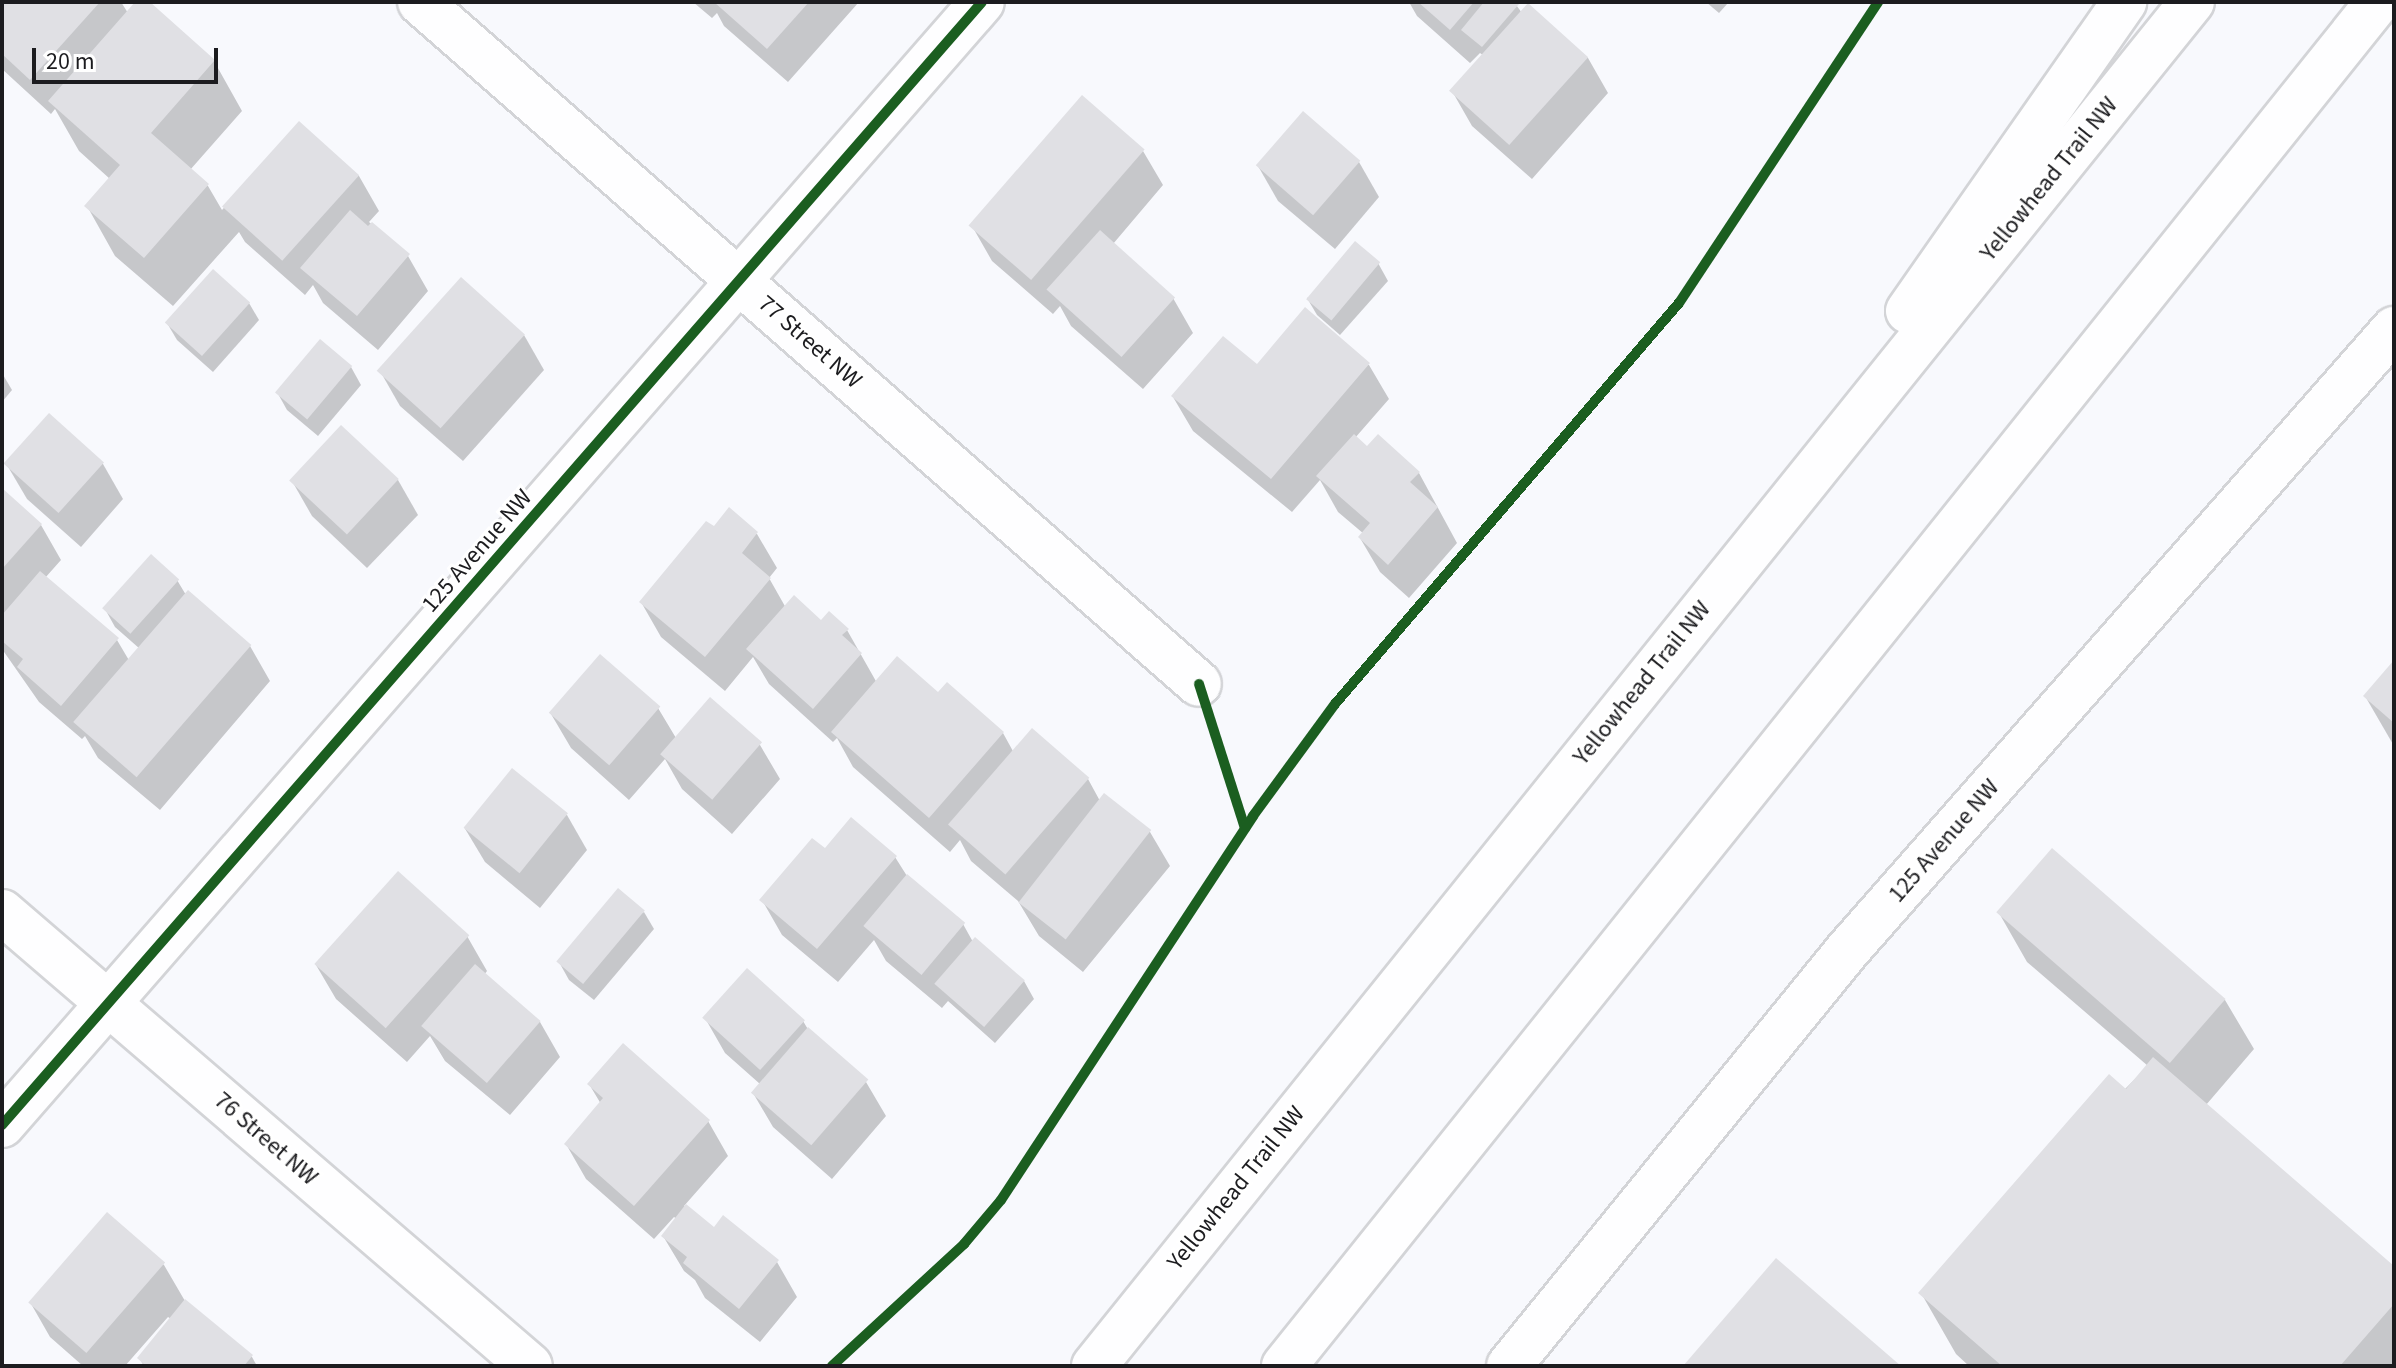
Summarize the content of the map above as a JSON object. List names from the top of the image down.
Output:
{
  "streets": {
    "main road": [
      "Yellowhead Trail NW",
      "77 Street NW",
      "125 Avenue NW",
      "76 Street NW"
    ]
  },
  "crossings": [
    ["77 Street NW", "125 Avenue NW"],
    ["125 Avenue NW", "76 Street NW"]
  ],
  "scale_bar": "20 m"
}
